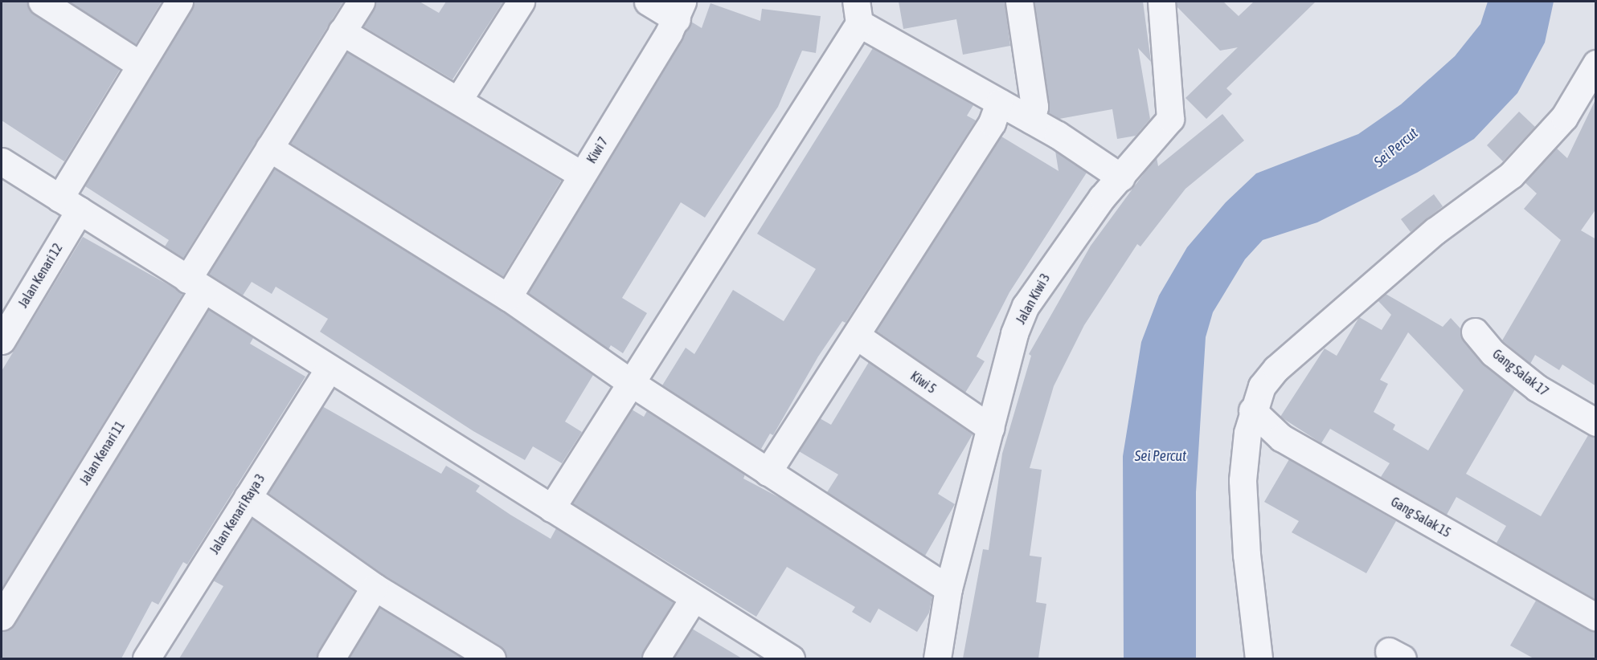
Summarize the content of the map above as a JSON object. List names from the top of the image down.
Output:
{
  "streets": {
    "street": [
      "Kiwi 7",
      "Jalan Kenari 12",
      "Jalan Kiwi 3",
      "Gang Salak 17",
      "Kiwi 5",
      "Jalan Kenari 11",
      "Jalan Kenari Raya 3",
      "Gang Salak 15"
    ]
  },
  "crossings": [
    ["Jalan Kiwi 3", "Kiwi 5"]
  ],
  "water": ["Sei Percut"]
}
